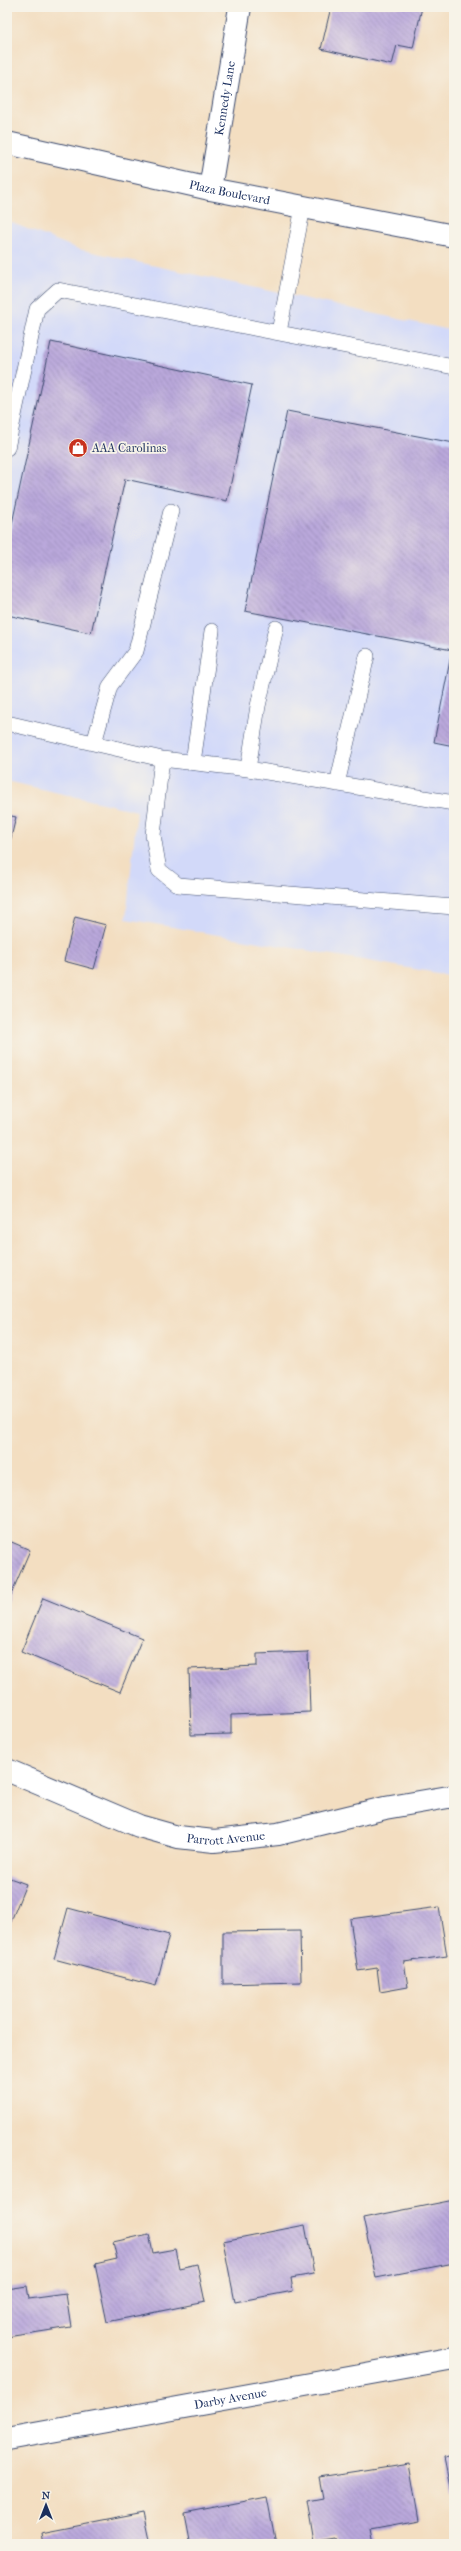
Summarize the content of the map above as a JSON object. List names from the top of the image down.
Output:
{
  "streets": {
    "street": [
      "Kennedy Lane",
      "Plaza Boulevard",
      "Parrott Avenue",
      "Darby Avenue"
    ]
  },
  "crossings": [
    ["Kennedy Lane", "Plaza Boulevard"]
  ],
  "places": {
    "shop": ["AAA Carolinas"]
  },
  "north": "top"
}
